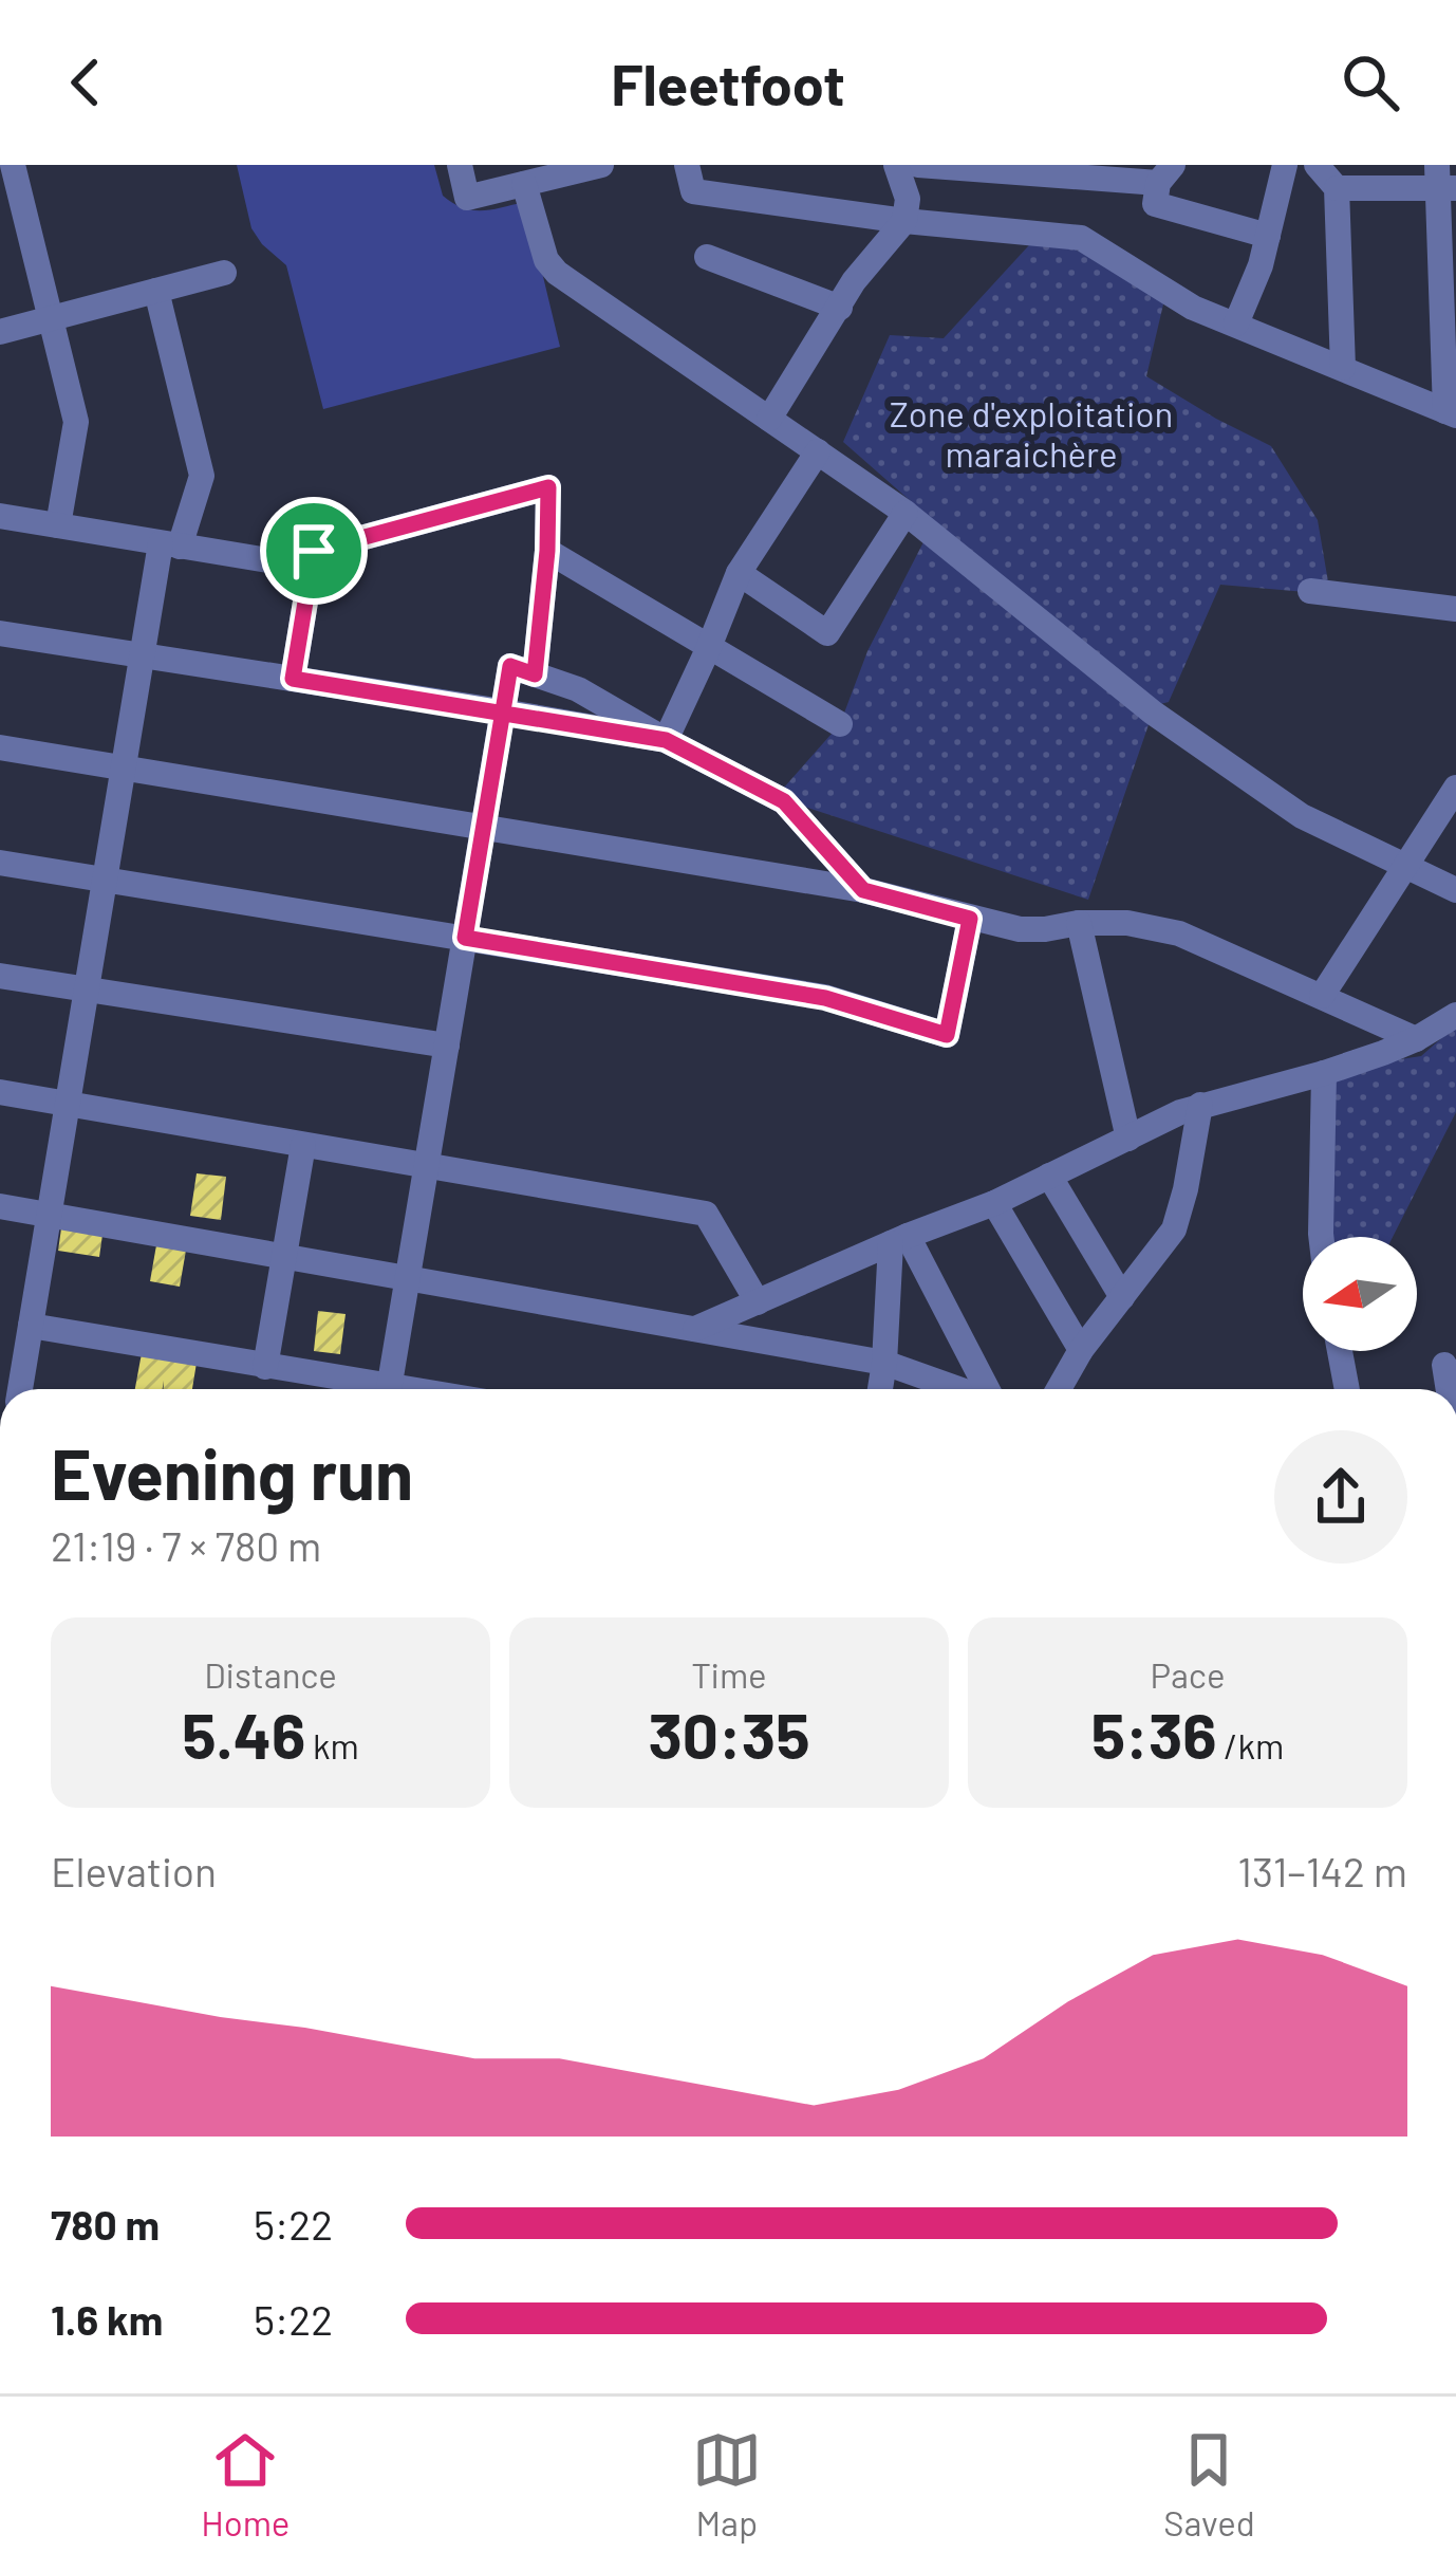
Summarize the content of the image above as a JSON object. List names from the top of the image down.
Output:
{
  "parks": ["Zone d'exploitation maraichère"],
  "north": "left",
  "page": {
    "header": "Fleetfoot",
    "heading": ["Evening run", "21:19 · 7 × 780 m"],
    "stats": [
      ["Distance", "5.46 km"],
      ["Time", "30:35"],
      ["Pace", "5:36 /km"]
    ],
    "chart": ["Elevation", "131–142 m"],
    "list": [
      {
        "name": "780 m",
        "note": "5:22"
      },
      {
        "name": "1.6 km",
        "note": "5:22"
      }
    ],
    "tabs": ["Home", "Map", "Saved"]
  }
}
